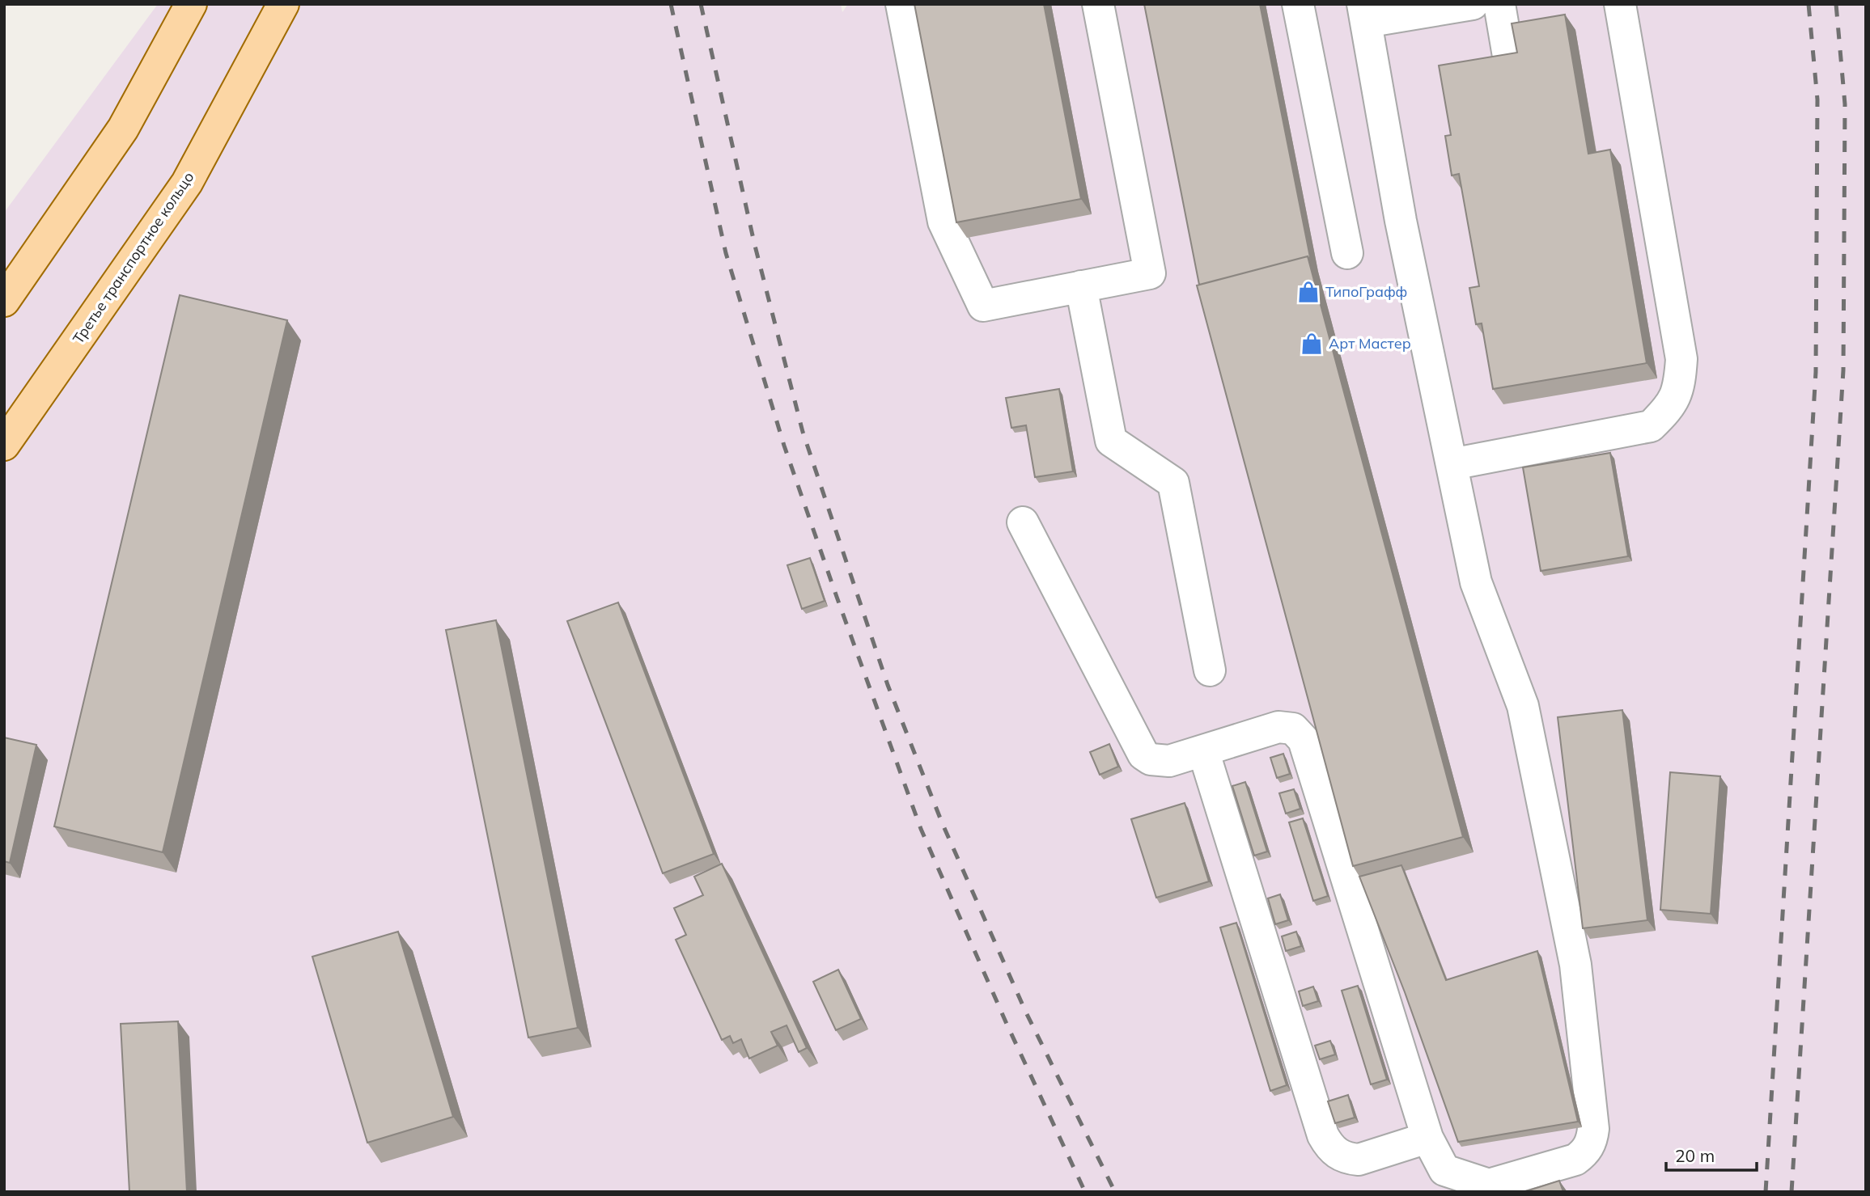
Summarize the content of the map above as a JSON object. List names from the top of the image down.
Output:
{
  "streets": {
    "main road": ["Третье транспортное кольцо"]
  },
  "places": {
    "shop": ["ТипоГрафф", "Арт Мастер"]
  },
  "scale_bar": "20 m"
}
